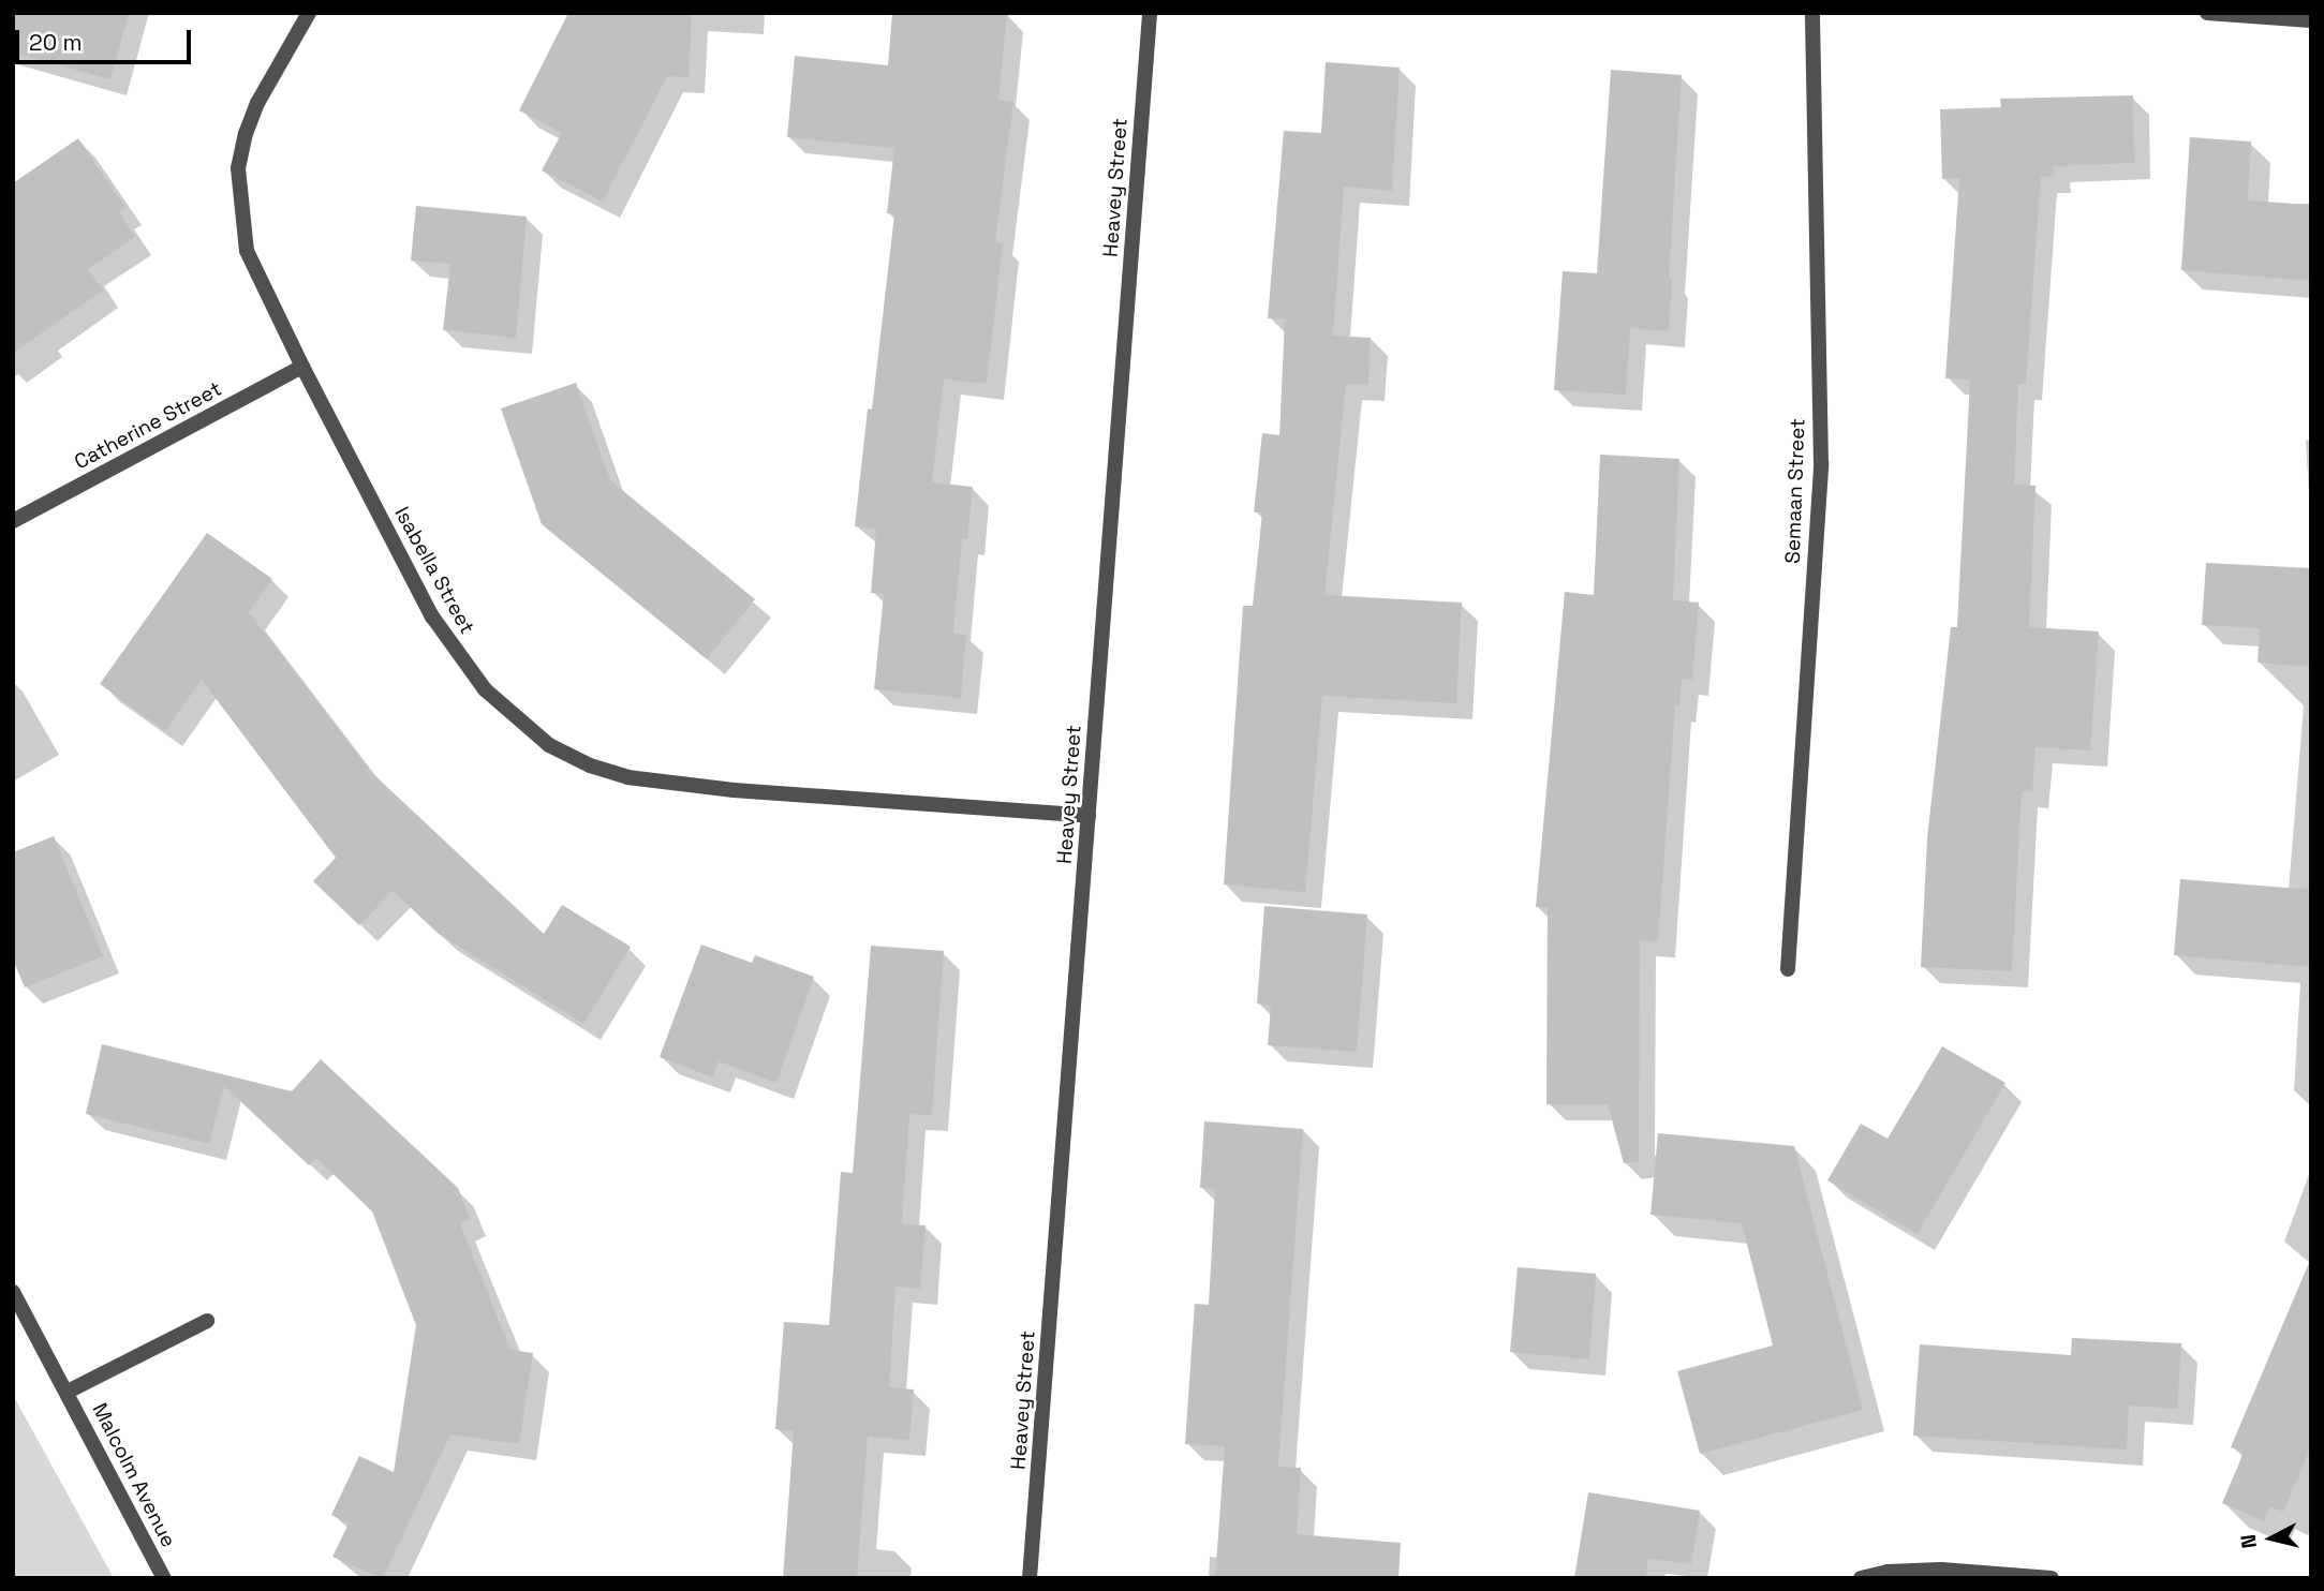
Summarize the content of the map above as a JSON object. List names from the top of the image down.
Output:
{
  "streets": {
    "street": [
      "Heavey Street",
      "Catherine Street",
      "Semaan Street",
      "Isabella Street",
      "Malcolm Avenue"
    ]
  },
  "crossings": [
    ["Heavey Street", "Isabella Street"],
    ["Catherine Street", "Isabella Street"]
  ],
  "scale_bar": "20 m",
  "north": "left"
}
